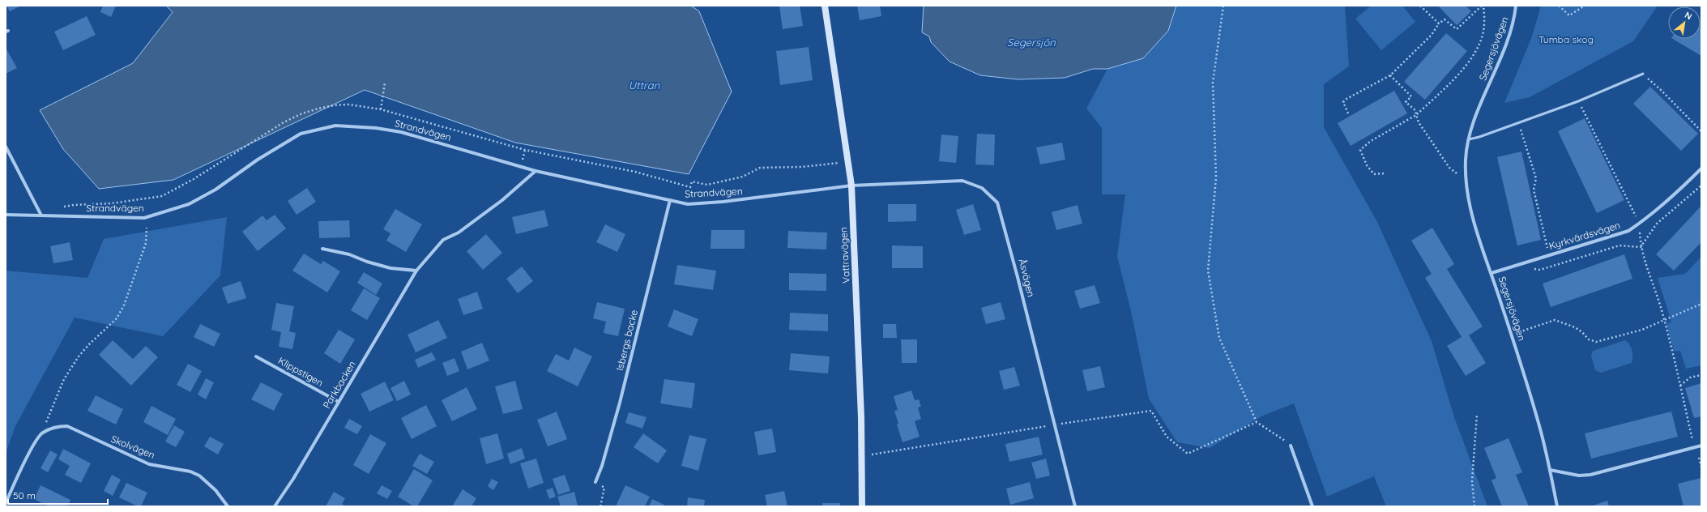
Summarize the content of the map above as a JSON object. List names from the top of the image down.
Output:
{
  "streets": {
    "street": [
      "Segersjövägen",
      "Strandvägen",
      "Kyrkvärdsvägen",
      "Vattravägen",
      "Åsvägen",
      "Isbergs backe",
      "Klippstigen",
      "Parkbacken",
      "Skolvägen"
    ]
  },
  "crossings": [
    ["Segersjövägen", "Kyrkvärdsvägen"],
    ["Strandvägen", "Vattravägen"],
    ["Strandvägen", "Åsvägen"],
    ["Strandvägen", "Isbergs backe"],
    ["Strandvägen", "Parkbacken"],
    ["Vattravägen", "Åsvägen"],
    ["Klippstigen", "Parkbacken"]
  ],
  "water": ["Segersjön", "Uttran"],
  "parks": ["Tumba skog"],
  "scale_bar": "50 m",
  "north": "top right"
}
